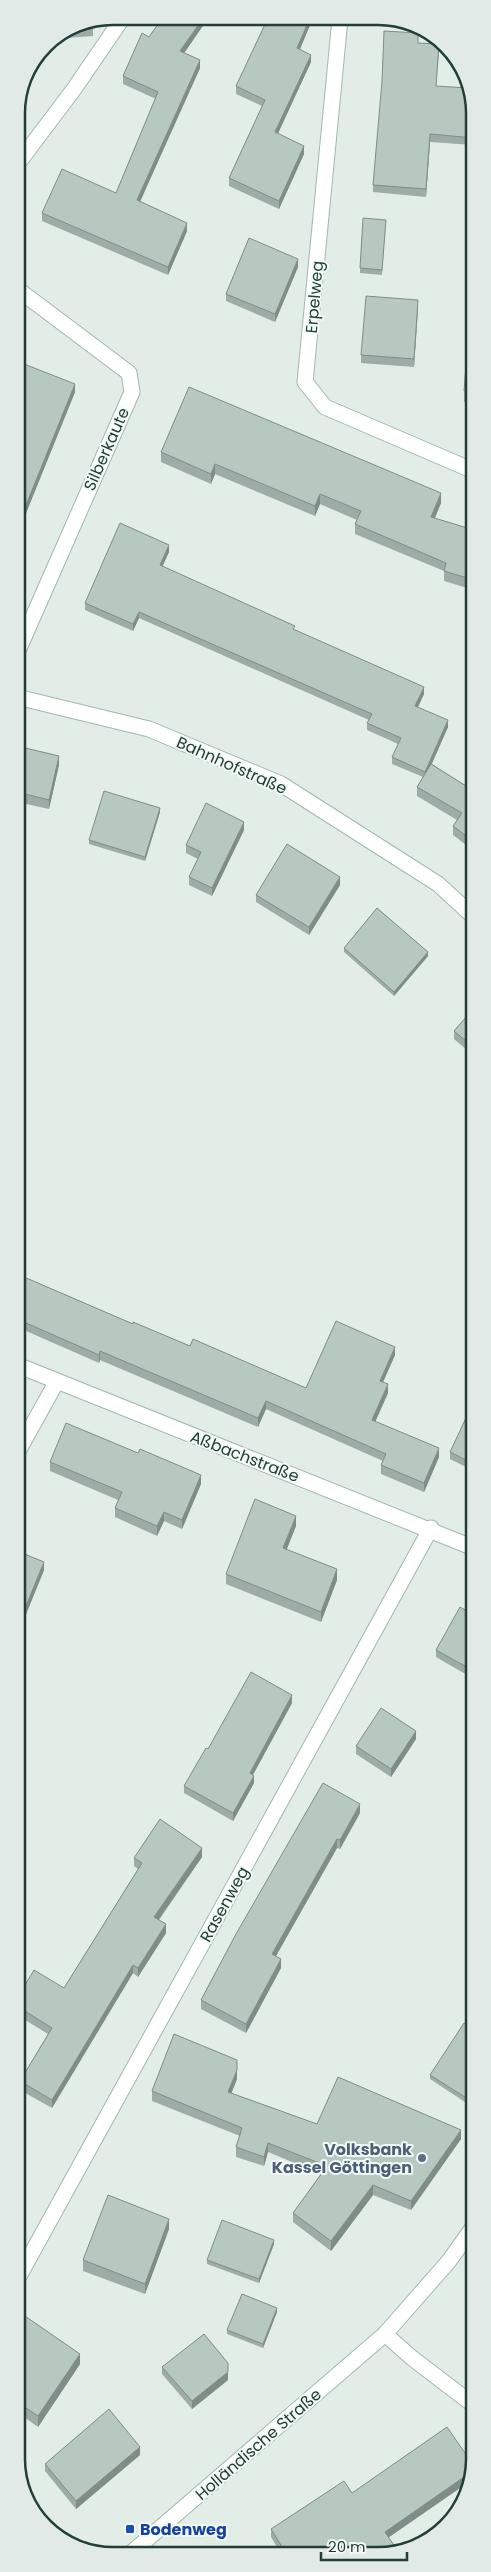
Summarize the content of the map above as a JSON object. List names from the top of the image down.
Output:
{
  "streets": {
    "street": [
      "Erpelweg",
      "Silberkaute",
      "Bahnhofstraße",
      "Aßbachstraße",
      "Rasenweg",
      "Holländische Straße"
    ]
  },
  "crossings": [
    ["Aßbachstraße", "Rasenweg"]
  ],
  "places": {
    "other": ["Volksbank Kassel Göttingen"],
    "transit": ["Bodenweg"]
  },
  "scale_bar": "20 m"
}
